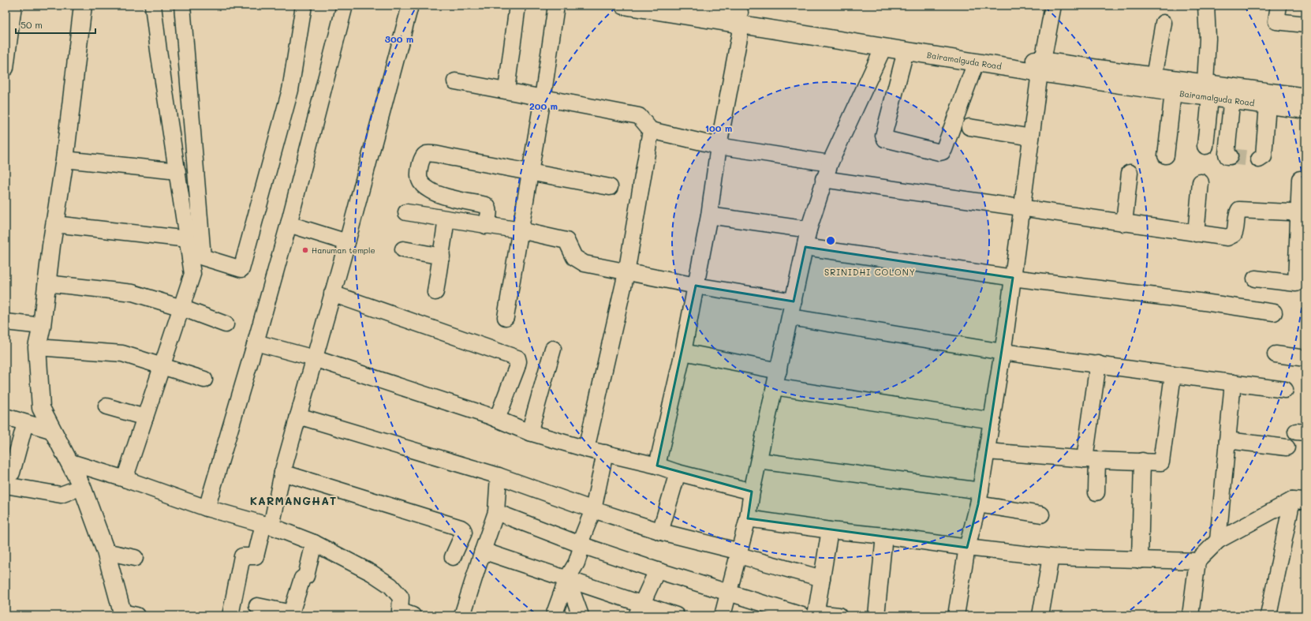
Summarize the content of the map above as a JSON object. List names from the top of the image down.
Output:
{
  "streets": {
    "main road": ["Bairamalguda Road"]
  },
  "districts": ["SRINIDHI COLONY", "KARMANGHAT"],
  "places": ["Hanuman temple"],
  "scale_bar": "50 m",
  "rings": ["300 m", "200 m", "100 m"]
}
